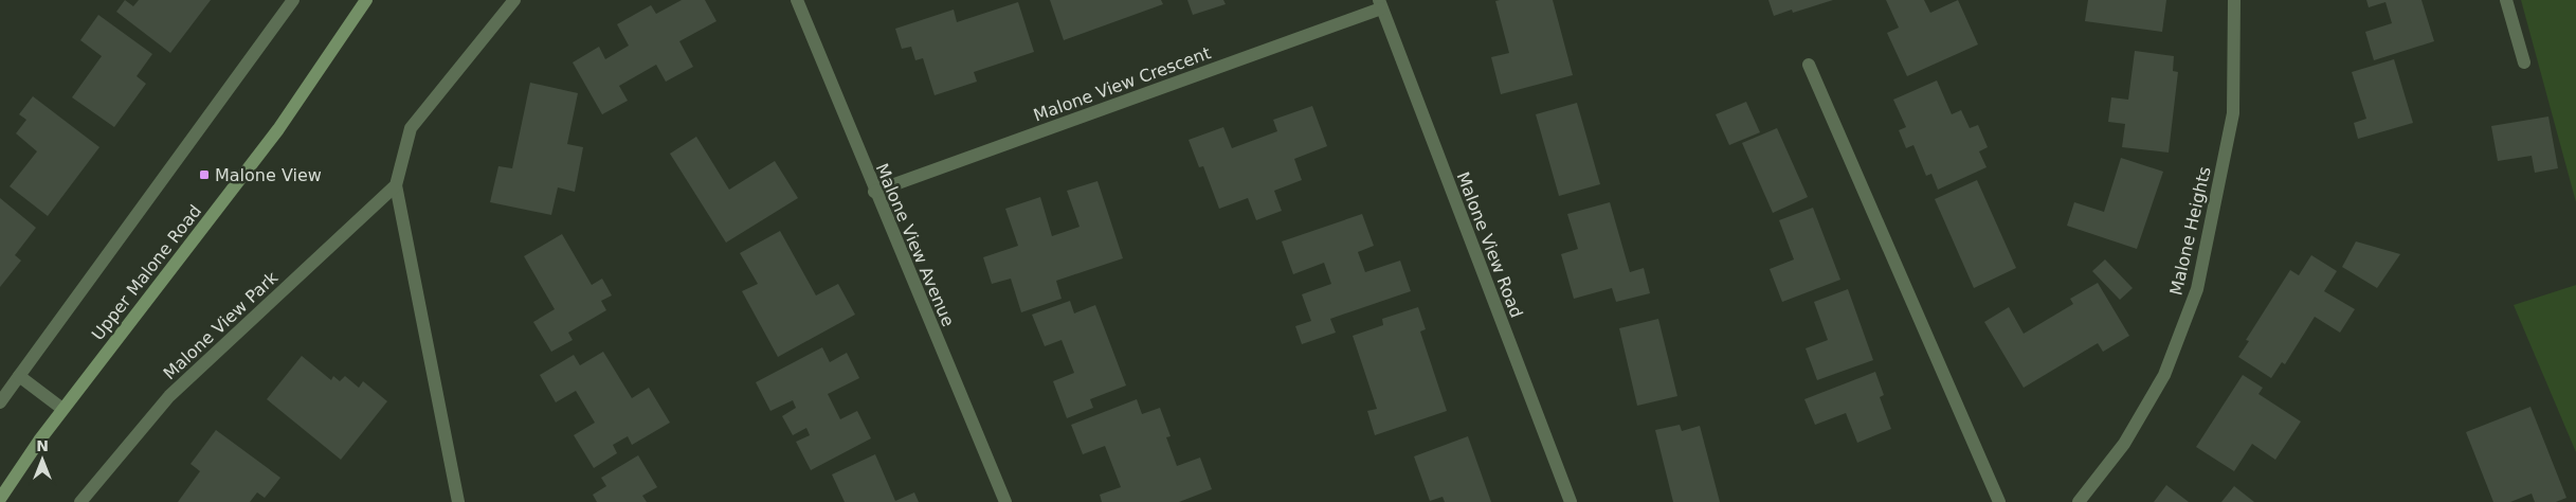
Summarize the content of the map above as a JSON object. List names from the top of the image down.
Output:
{
  "streets": {
    "main road": ["Upper Malone Road"],
    "street": [
      "Malone View Crescent",
      "Malone Heights",
      "Malone View Avenue",
      "Malone View Road",
      "Malone View Park"
    ]
  },
  "crossings": [
    ["Malone View Crescent", "Malone View Avenue"],
    ["Malone View Crescent", "Malone View Road"]
  ],
  "places": {
    "transit": ["Malone View"]
  },
  "north": "top"
}
